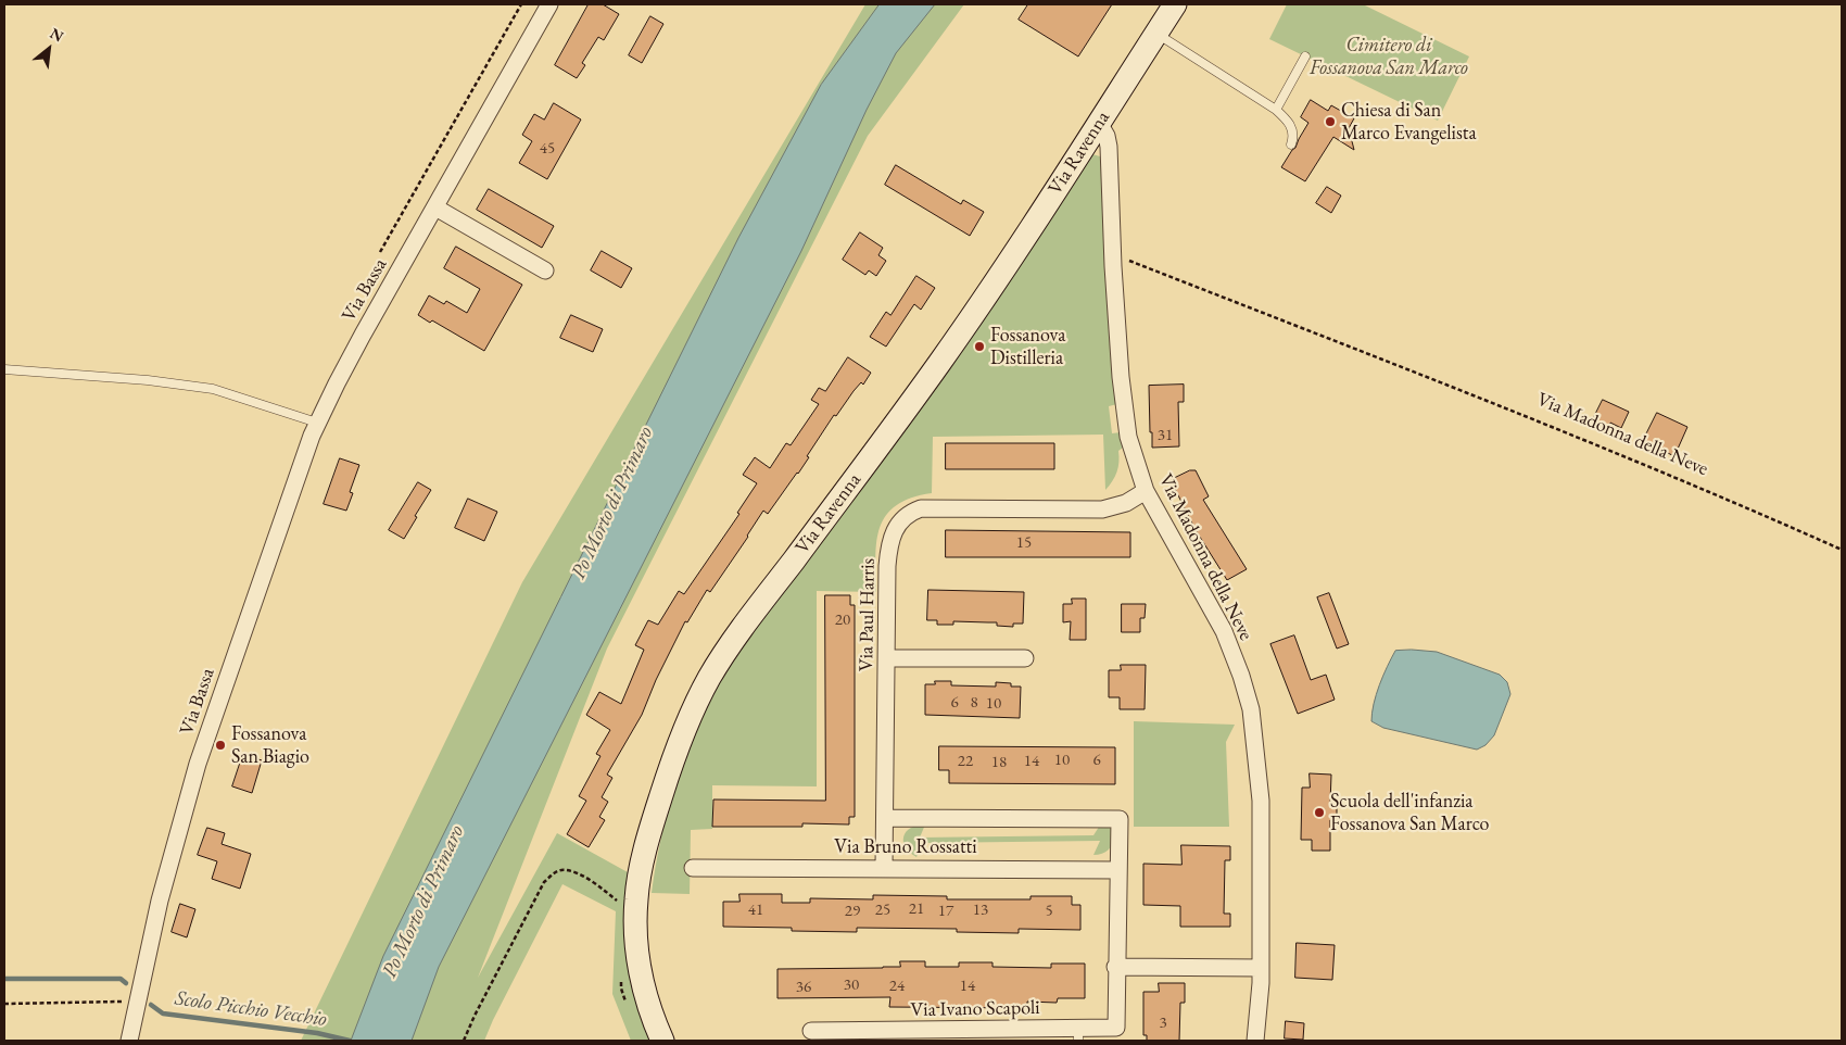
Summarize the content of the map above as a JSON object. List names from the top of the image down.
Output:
{
  "streets": {
    "main road": ["Via Ravenna"],
    "street": [
      "Via Bassa",
      "Via Madonna della Neve",
      "Via Paul Harris",
      "Via Bruno Rossatti",
      "Via Ivano Scapoli"
    ]
  },
  "crossings": [
    ["Via Ravenna", "Via Madonna della Neve"],
    ["Via Madonna della Neve", "Via Paul Harris"],
    ["Via Paul Harris", "Via Bruno Rossatti"],
    ["Via Bruno Rossatti", "Via Ivano Scapoli"]
  ],
  "water": ["Po Morto di Primaro", "Scolo Picchio Vecchio"],
  "parks": ["Cimitero di Fossanova San Marco"],
  "places": [
    "Chiesa di San Marco Evangelista",
    "Fossanova Distilleria",
    "Fossanova San Biagio",
    "Scuola dell'infanzia Fossanova San Marco"
  ],
  "house_numbers": [
    "45",
    "31",
    "15",
    "20",
    "6",
    "8",
    "10",
    "10",
    "6",
    "22",
    "14",
    "18",
    "21",
    "41",
    "25",
    "13",
    "29",
    "17",
    "5",
    "30",
    "24",
    "14",
    "36",
    "3"
  ],
  "north": "top right"
}
